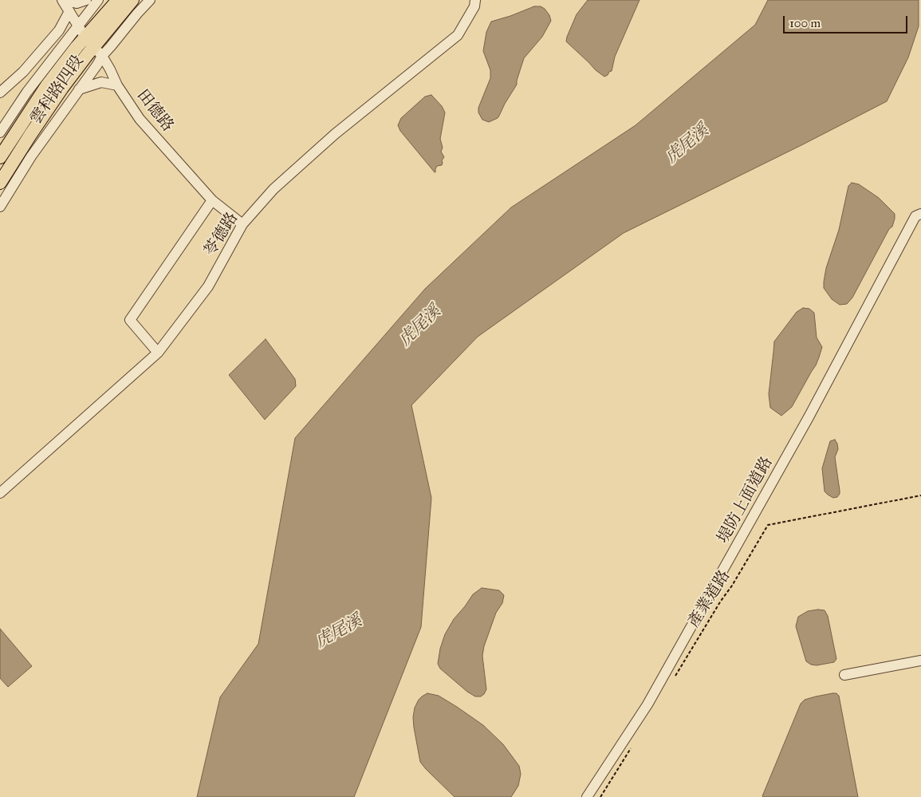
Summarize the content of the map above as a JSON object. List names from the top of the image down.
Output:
{
  "streets": {
    "main road": ["雲科路四段"],
    "street": ["田德路", "苓德路", "堤防上面道路"],
    "path": ["產業道路"]
  },
  "crossings": [
    ["雲科路四段", "田德路"],
    ["田德路", "苓德路"]
  ],
  "water": ["虎尾溪"],
  "scale_bar": "100 m"
}
